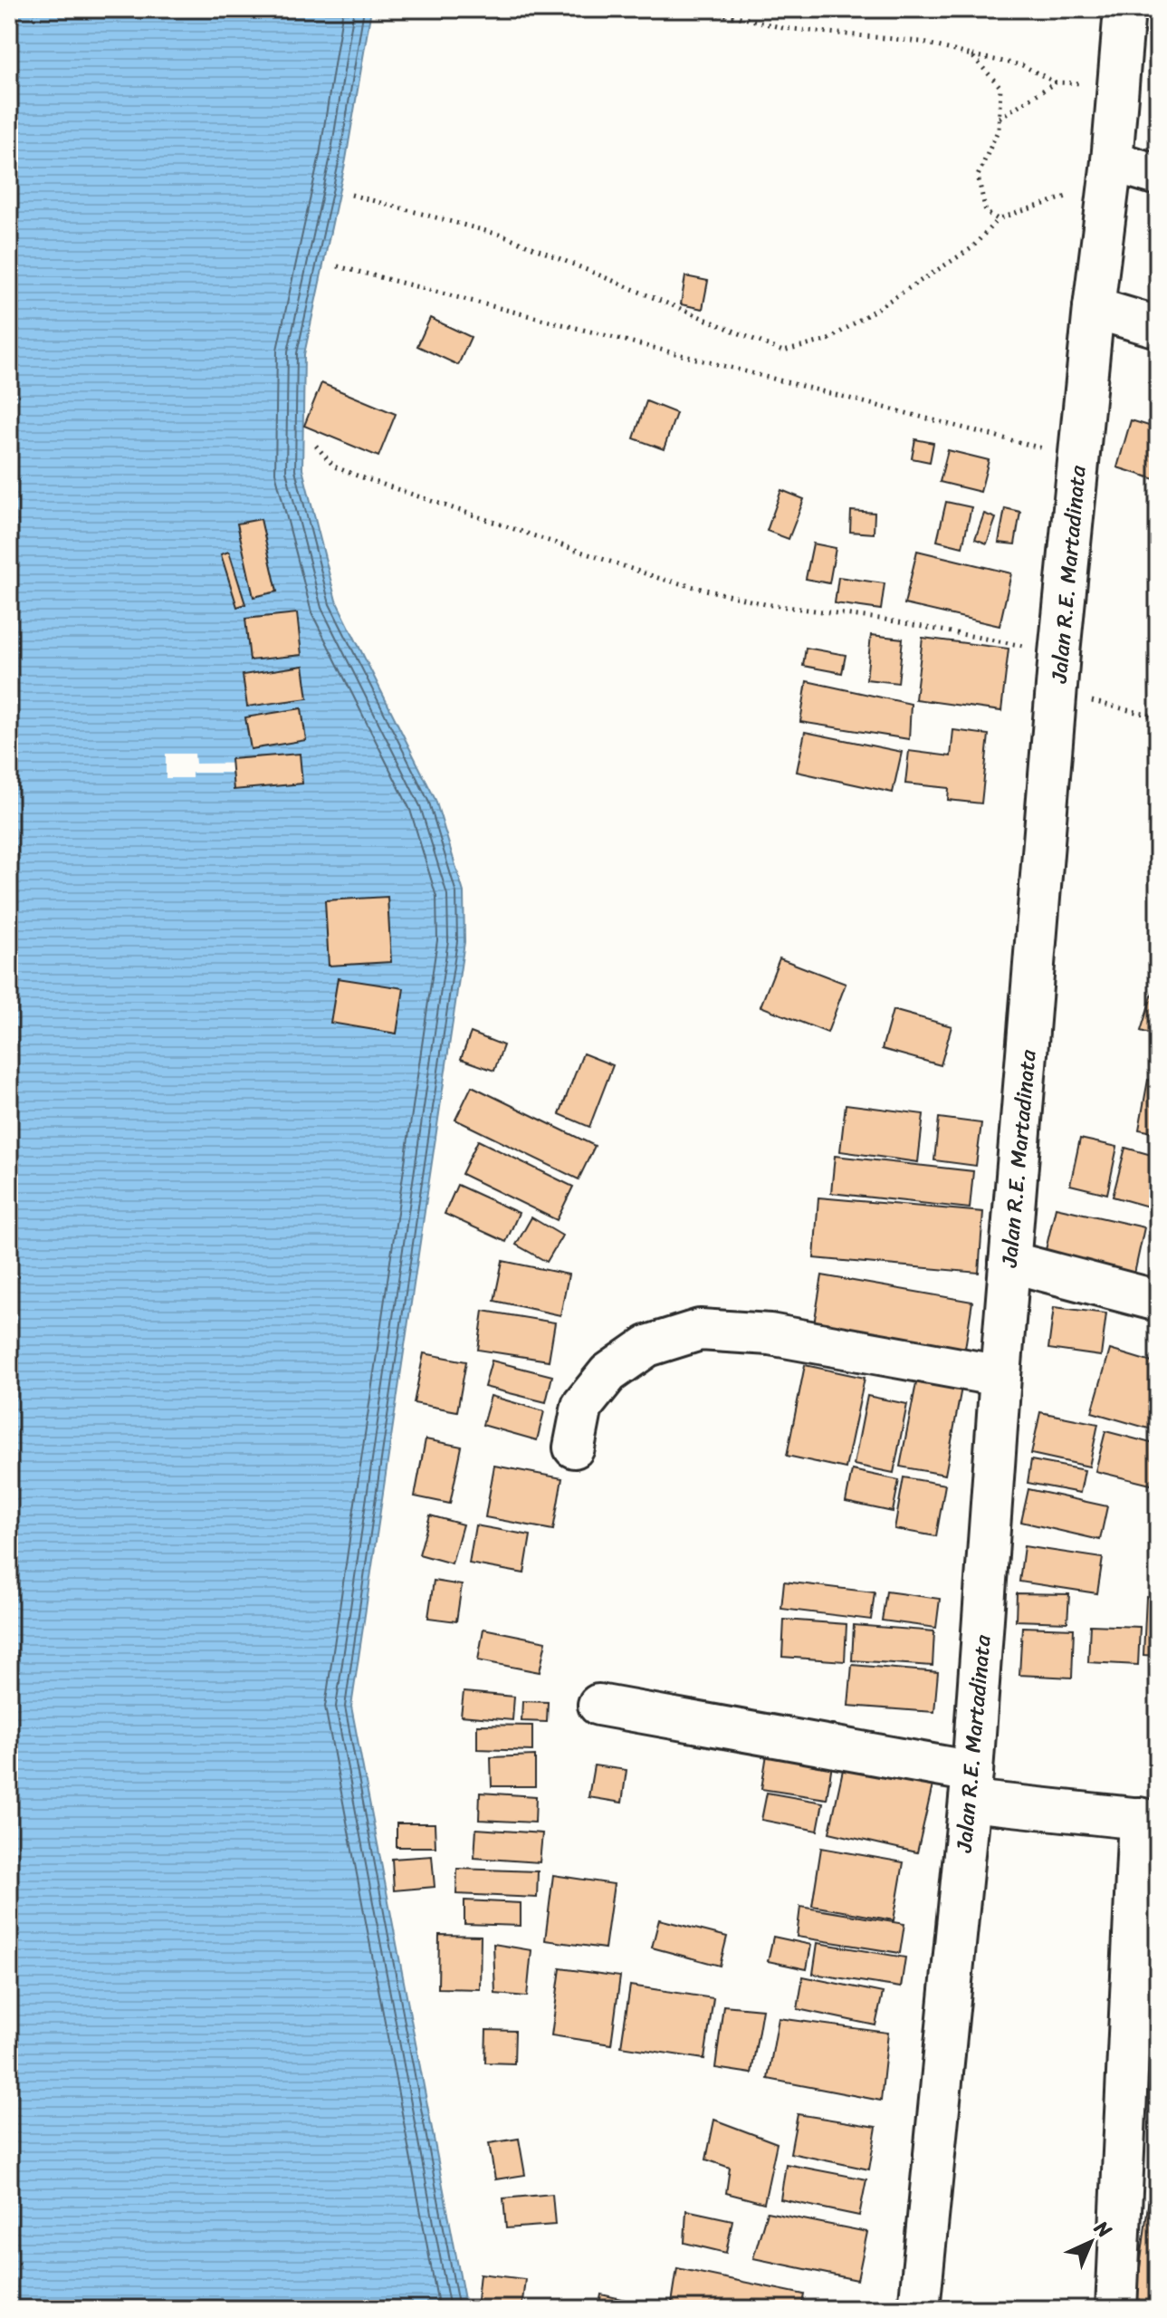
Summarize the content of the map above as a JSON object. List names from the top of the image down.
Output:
{
  "streets": {
    "main road": ["Jalan R.E. Martadinata"]
  },
  "north": "top right"
}
